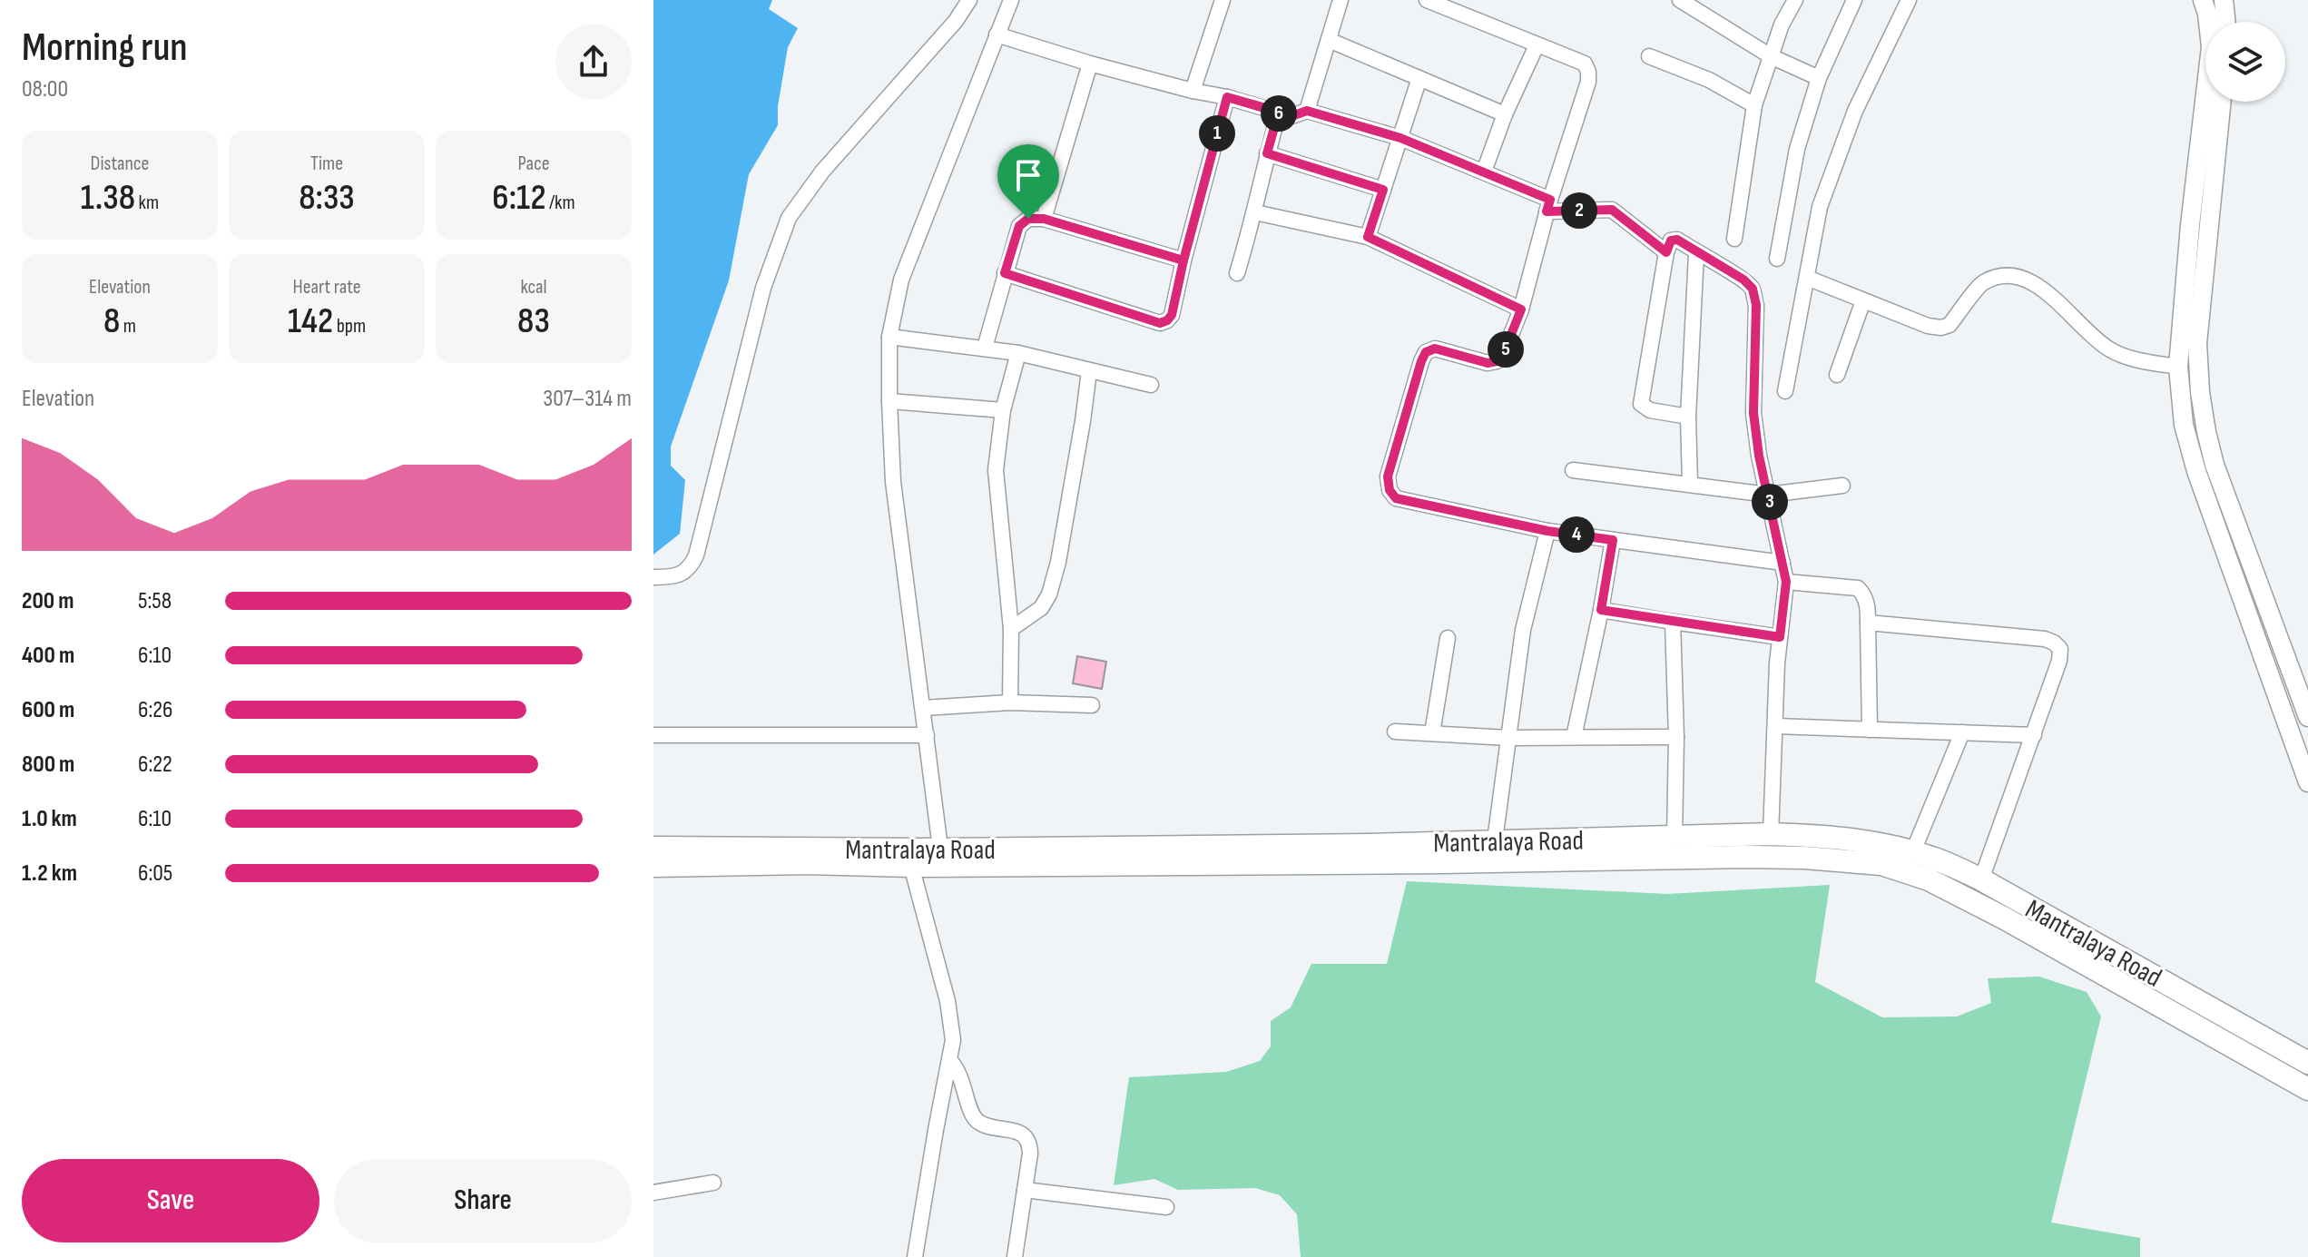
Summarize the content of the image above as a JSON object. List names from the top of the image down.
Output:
{
  "streets": {
    "highway": ["Mantralaya Road"]
  },
  "page": {
    "heading": ["Morning run", "08:00"],
    "pins": [
      "6",
      "1",
      "2",
      "5",
      "3",
      "4"
    ],
    "stats": [
      ["Distance", "1.38 km"],
      ["Time", "8:33"],
      ["Pace", "6:12 /km"],
      ["Elevation", "8 m"],
      ["Heart rate", "142 bpm"],
      ["kcal", "83"]
    ],
    "chart": ["Elevation", "307–314 m"],
    "list": [
      {
        "name": "200 m",
        "note": "5:58"
      },
      {
        "name": "400 m",
        "note": "6:10"
      },
      {
        "name": "600 m",
        "note": "6:26"
      },
      {
        "name": "800 m",
        "note": "6:22"
      },
      {
        "name": "1.0 km",
        "note": "6:10"
      },
      {
        "name": "1.2 km",
        "note": "6:05"
      }
    ],
    "buttons": ["Save", "Share"]
  }
}
